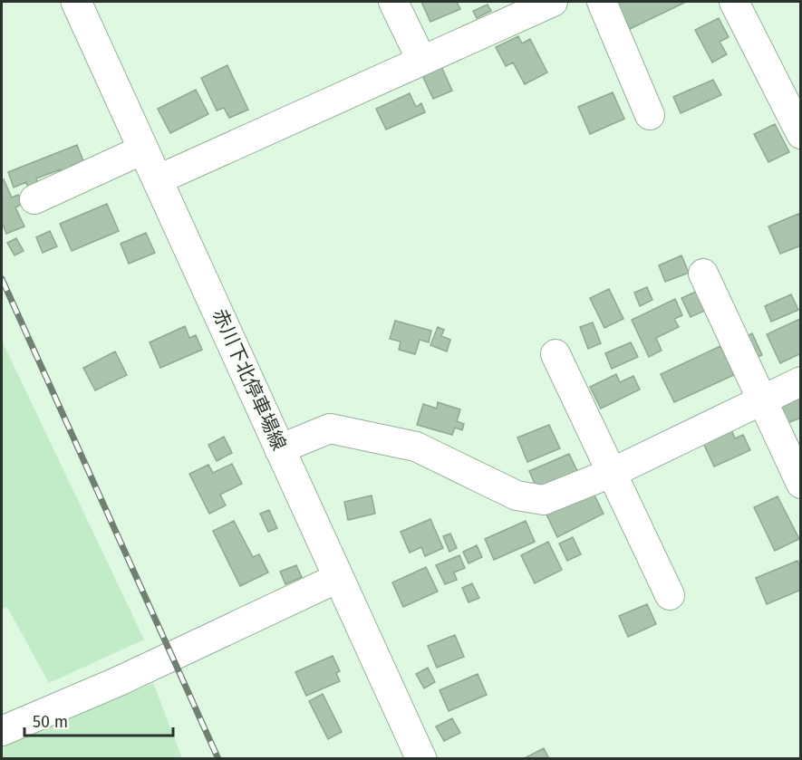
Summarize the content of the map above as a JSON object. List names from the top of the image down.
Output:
{
  "streets": {
    "main road": ["赤川下北停車場線"]
  },
  "scale_bar": "50 m"
}
